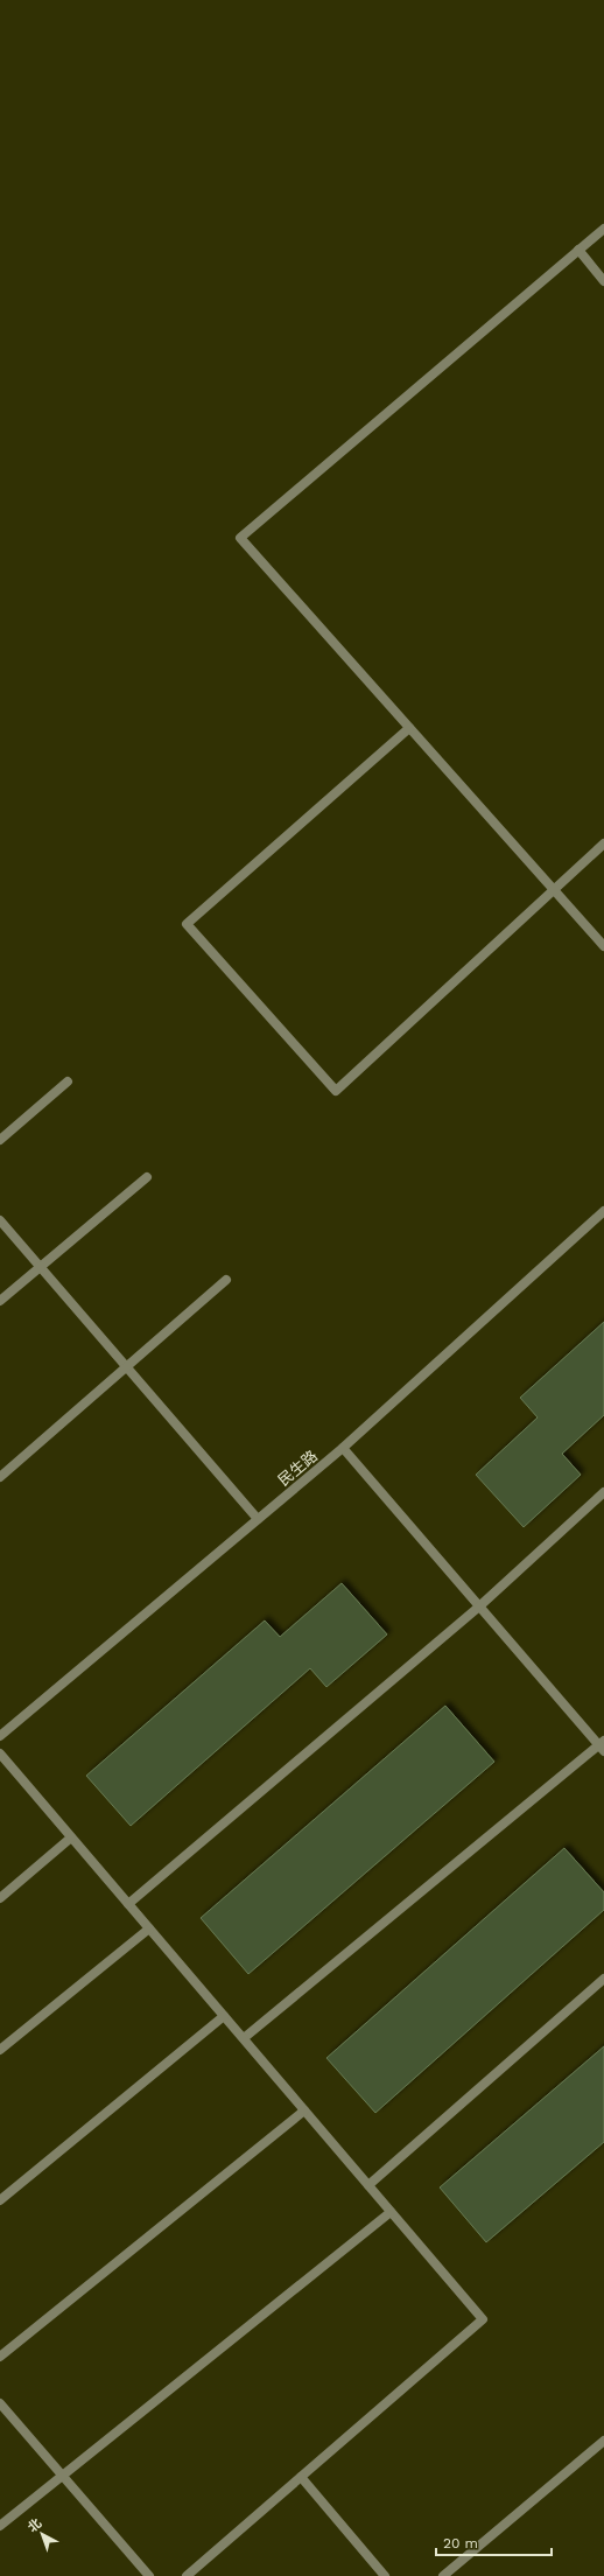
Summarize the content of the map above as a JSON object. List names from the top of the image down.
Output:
{
  "streets": {
    "street": ["民生路"]
  },
  "scale_bar": "20 m",
  "north": "top left"
}
